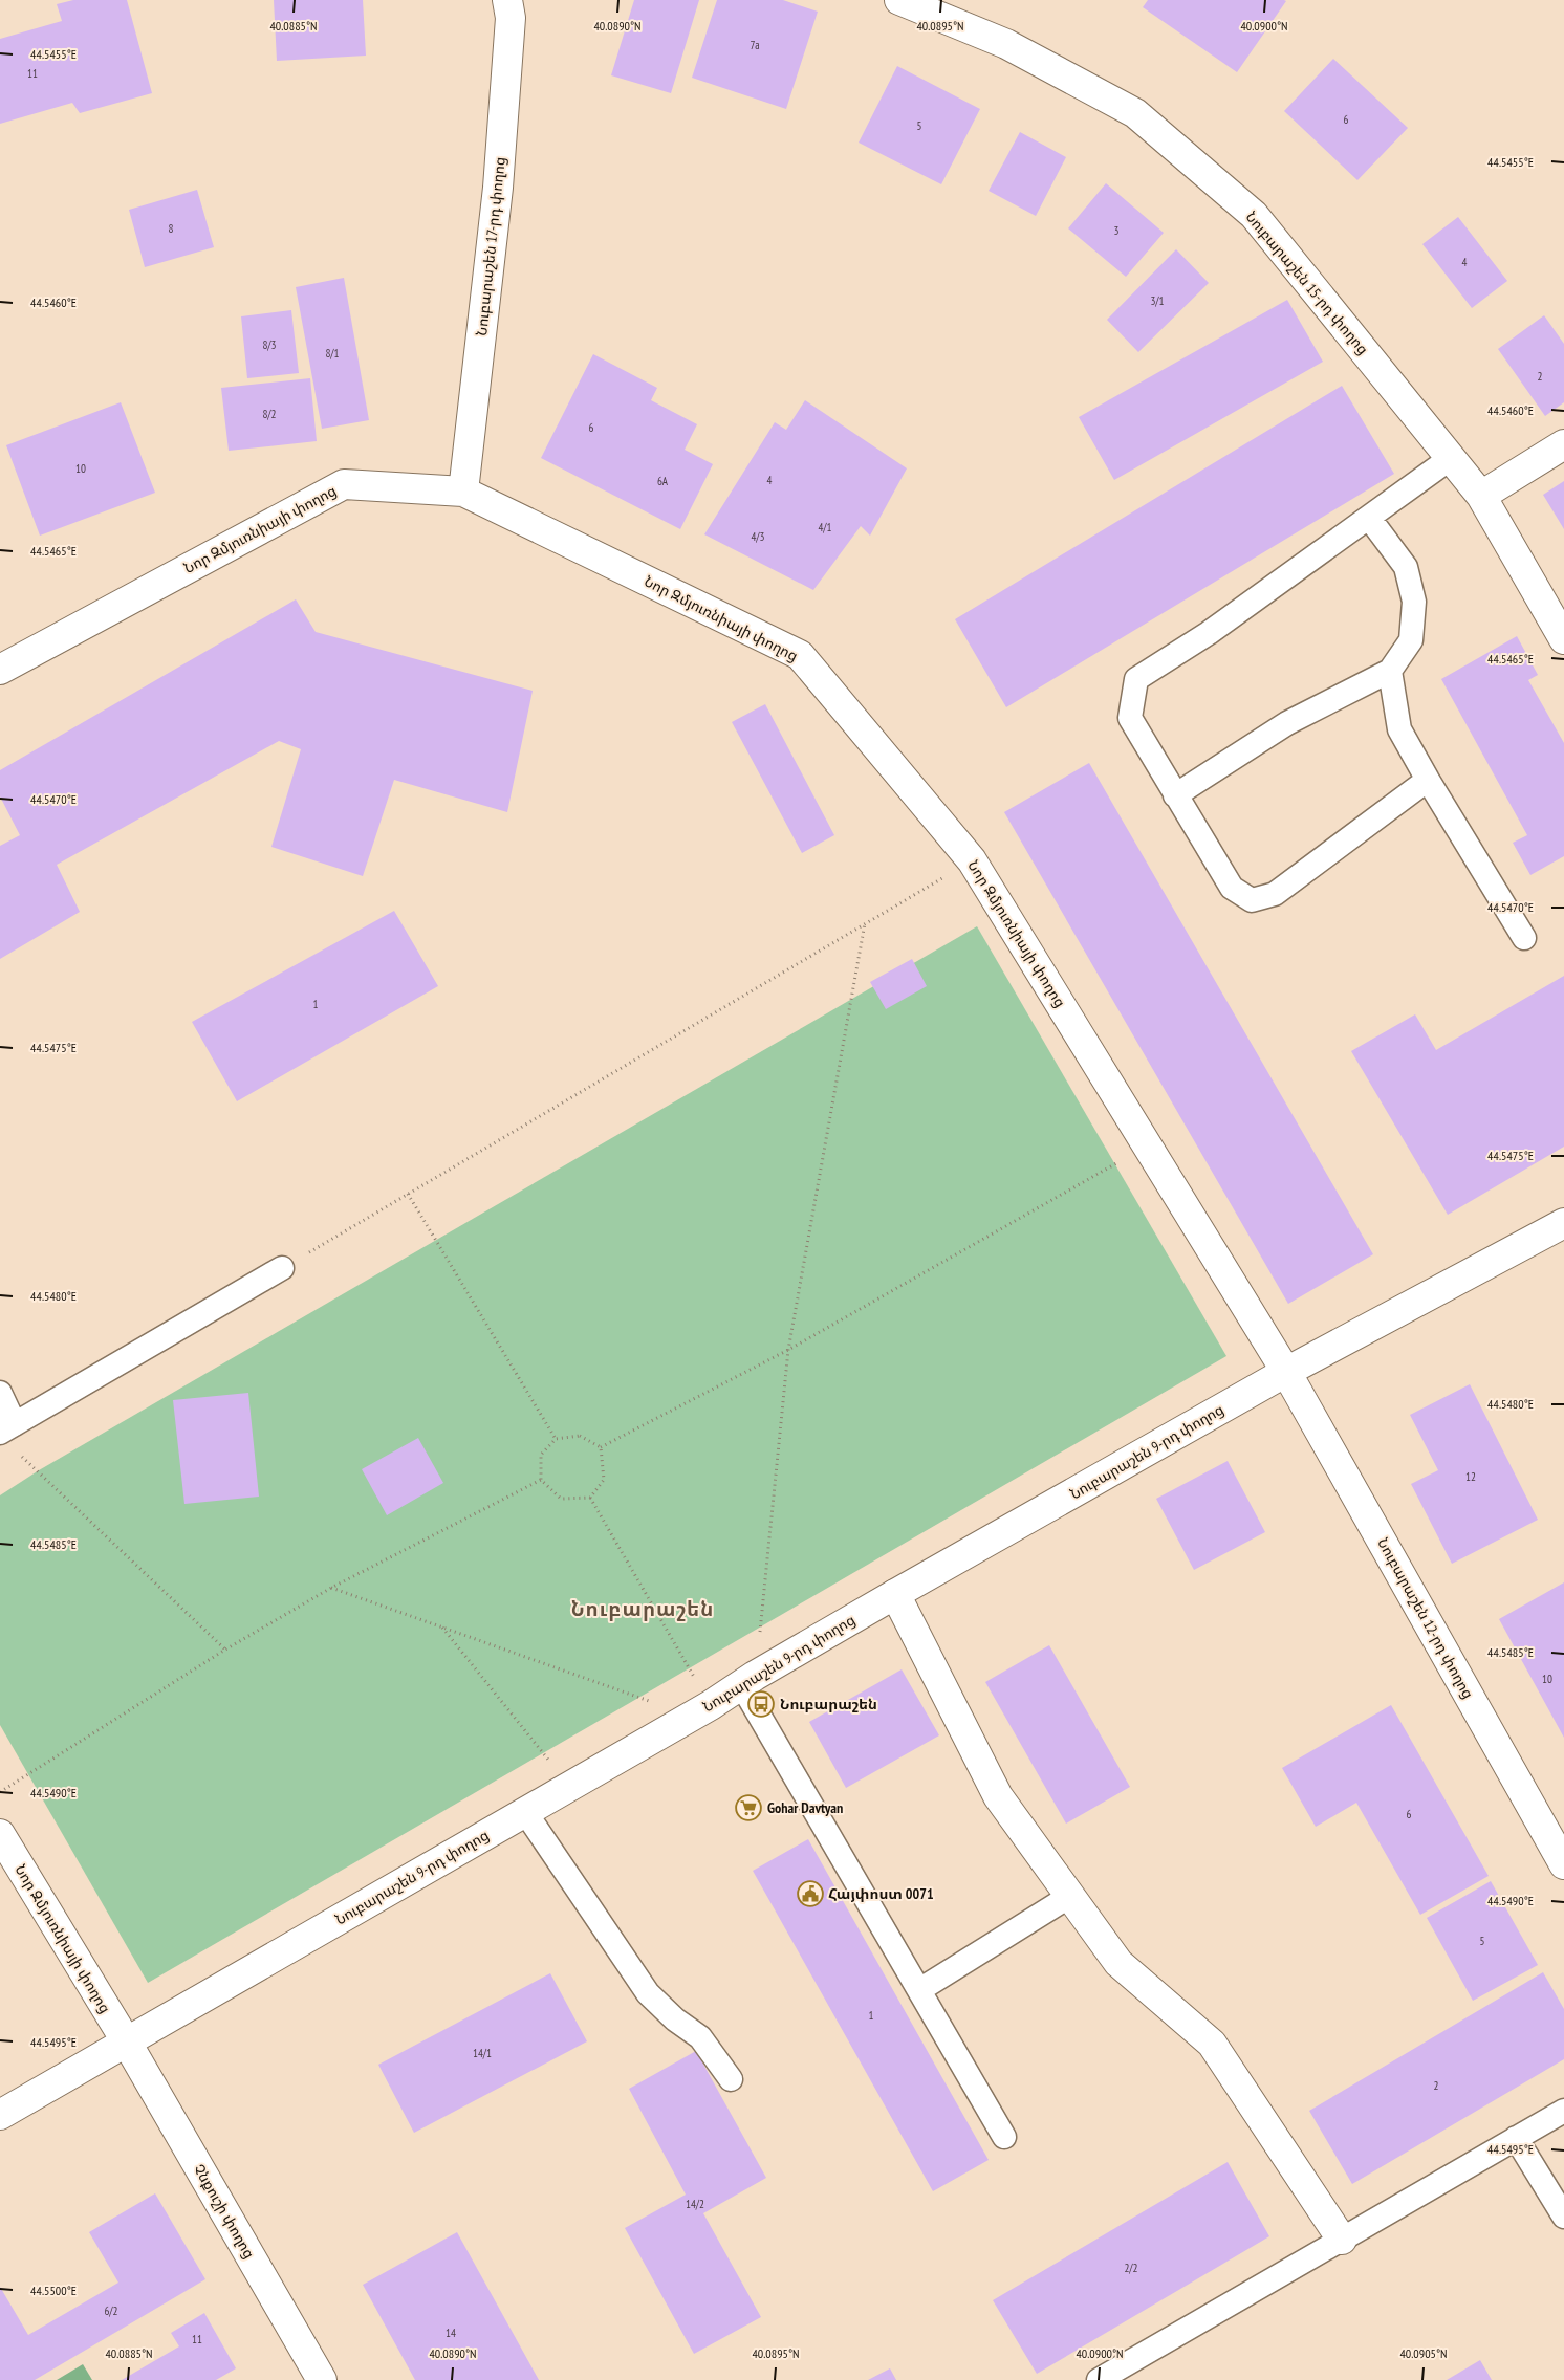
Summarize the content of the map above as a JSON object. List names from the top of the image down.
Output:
{
  "streets": {
    "street": [
      "Նուբարաշեն 17-րդ փողոց",
      "Նուբարաշեն 15-րդ փողոց",
      "Նոր Զմյուռնիայի փողոց",
      "Նուբարաշեն 9-րդ փողոց",
      "Նուբարաշեն 12-րդ փողոց",
      "Չնքուշի փողոց"
    ]
  },
  "crossings": [
    ["Նուբարաշեն 17-րդ փողոց", "Նոր Զմյուռնիայի փողոց"],
    ["Նոր Զմյուռնիայի փողոց", "Նուբարաշեն 9-րդ փողոց"],
    ["Նոր Զմյուռնիայի փողոց", "Նուբարաշեն 12-րդ փողոց"],
    ["Նոր Զմյուռնիայի փողոց", "Չնքուշի փողոց"],
    ["Նուբարաշեն 9-րդ փողոց", "Նուբարաշեն 12-րդ փողոց"],
    ["Նուբարաշեն 9-րդ փողոց", "Չնքուշի փողոց"]
  ],
  "districts": ["Նուբարաշեն"],
  "places": {
    "bus stop": ["Նուբարաշեն"],
    "supermarket": ["Gohar Davtyan"],
    "public building": ["Հայփոստ 0071"]
  },
  "house_numbers": [
    "7a",
    "11",
    "6",
    "5",
    "8",
    "3",
    "4",
    "3/1",
    "8/3",
    "8/1",
    "2",
    "8/2",
    "6",
    "10",
    "4",
    "6A",
    "4/1",
    "4/3",
    "1",
    "12",
    "10",
    "6",
    "5",
    "1",
    "14/1",
    "2",
    "14/2",
    "2/2",
    "6/2",
    "14",
    "11"
  ],
  "coordinates": [
    "40.0885°N",
    "40.0890°N",
    "40.0895°N",
    "40.0900°N",
    "44.5455°E",
    "44.5460°E",
    "44.5465°E",
    "44.5470°E",
    "44.5475°E",
    "44.5480°E",
    "44.5485°E",
    "44.5490°E",
    "44.5495°E",
    "44.5500°E",
    "40.0905°N"
  ]
}
